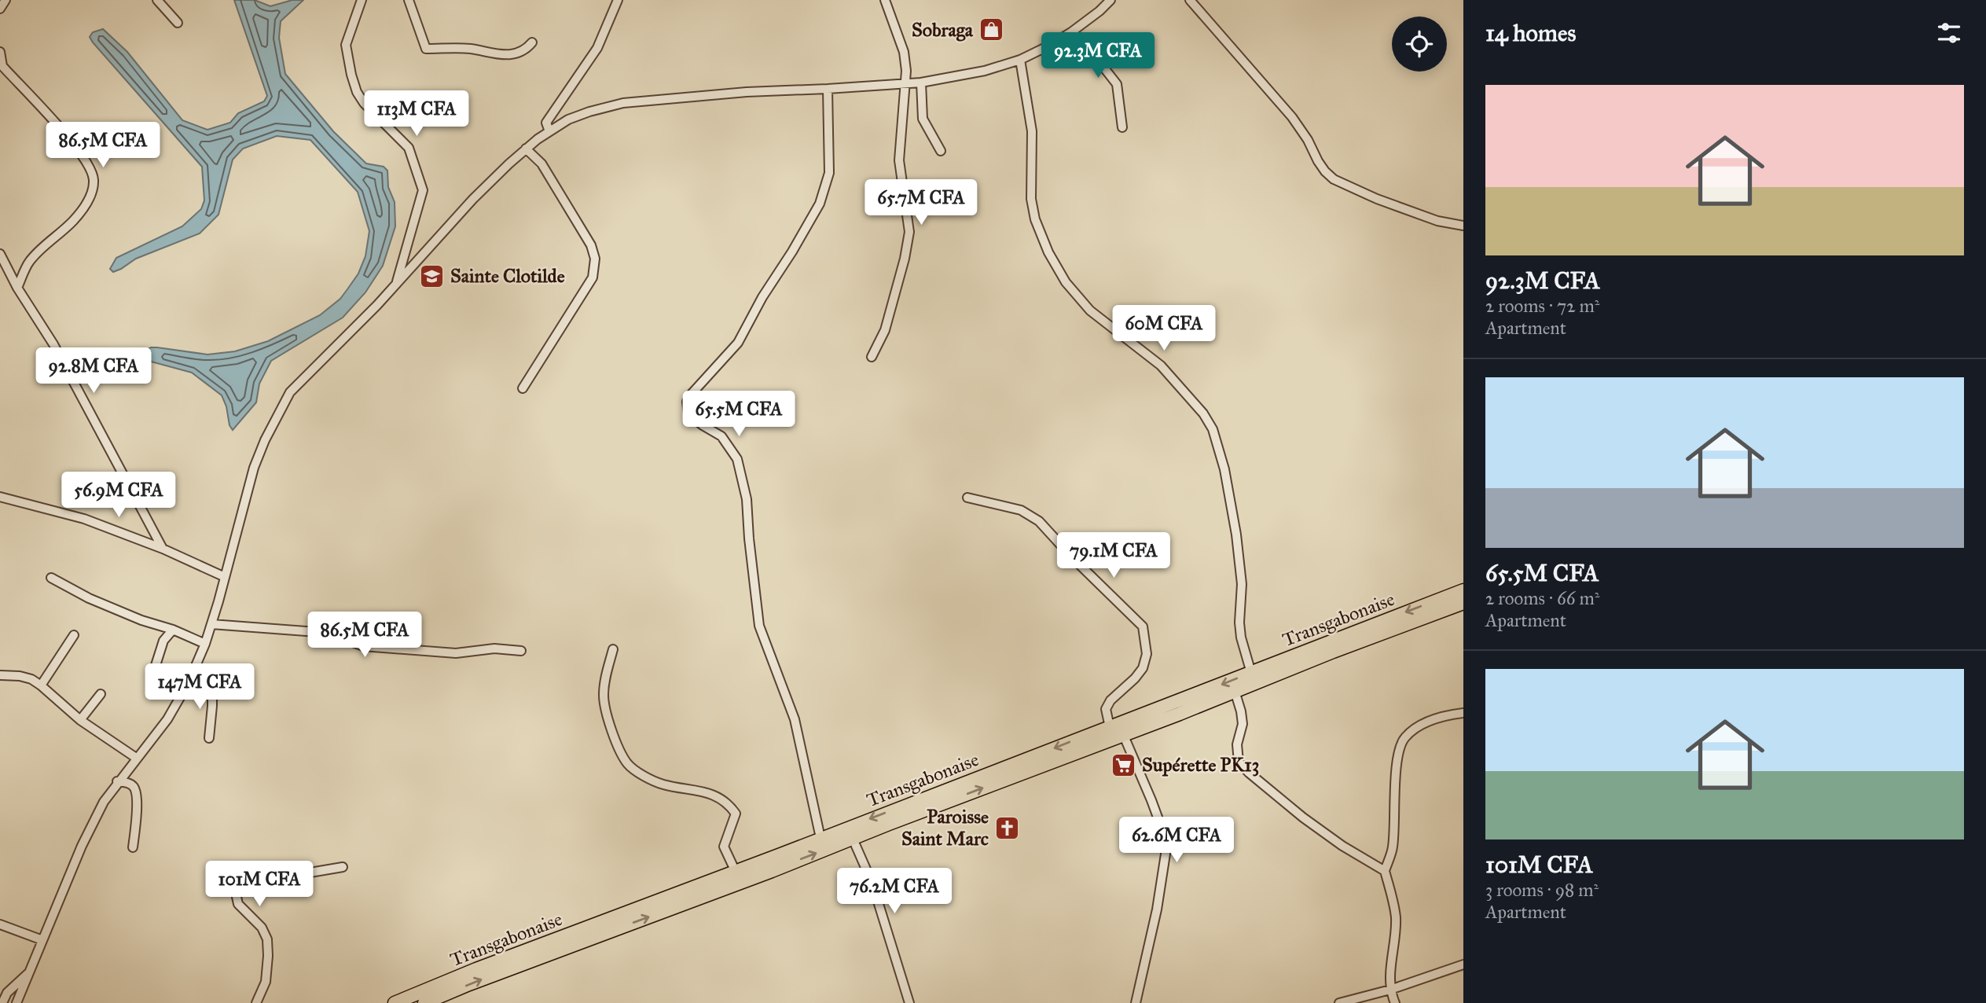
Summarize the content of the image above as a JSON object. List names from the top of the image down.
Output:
{
  "streets": {
    "highway": ["Transgabonaise"]
  },
  "places": {
    "shop": ["Sobraga"],
    "school or university": ["Sainte Clotilde"],
    "supermarket": ["Supérette PK13"],
    "church": ["Paroisse Saint Marc"]
  },
  "page": {
    "heading": "14 homes",
    "price": [
      "92.3M CFA",
      "113M CFA",
      "86.5M CFA",
      "65.7M CFA",
      "60M CFA",
      "92.8M CFA",
      "65.5M CFA",
      "56.9M CFA",
      "79.1M CFA",
      "86.5M CFA",
      "147M CFA",
      "62.6M CFA",
      "101M CFA",
      "76.2M CFA"
    ],
    "list": [
      {
        "name": "92.3M CFA",
        "note": "2 rooms · 72 m² · Apartment"
      },
      {
        "name": "65.5M CFA",
        "note": "2 rooms · 66 m² · Apartment"
      },
      {
        "name": "101M CFA",
        "note": "3 rooms · 98 m² · Apartment"
      }
    ]
  }
}
